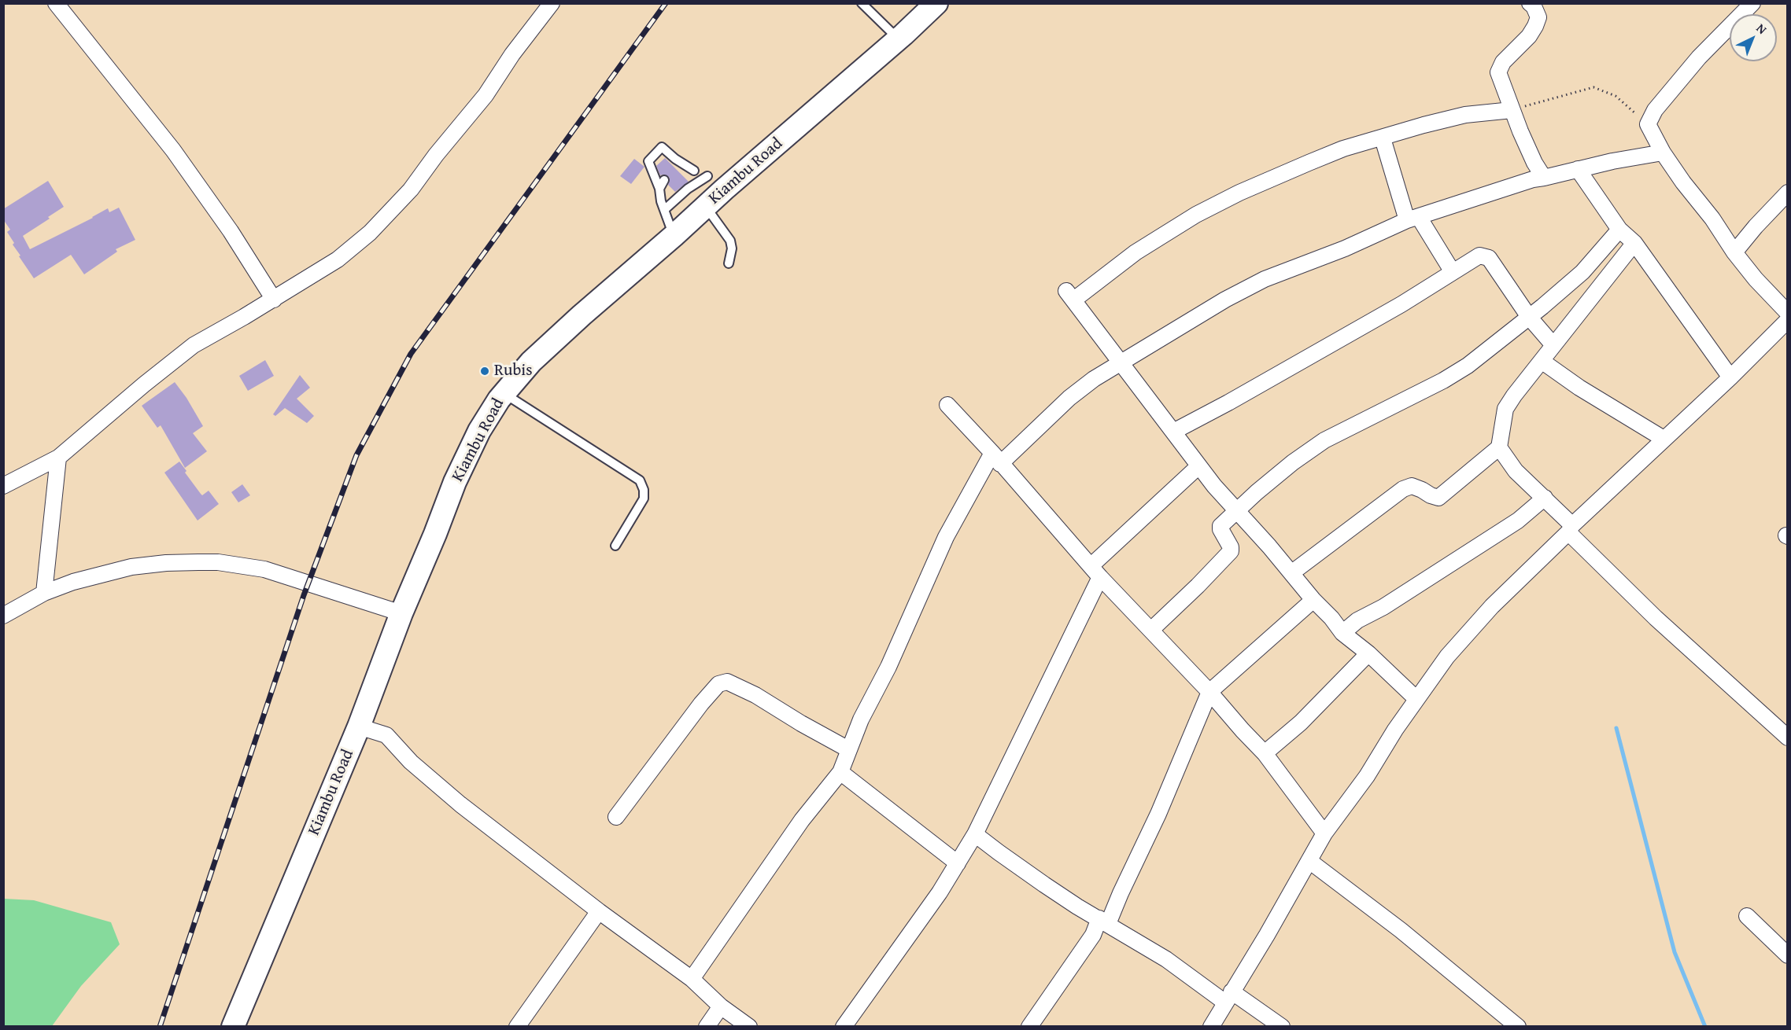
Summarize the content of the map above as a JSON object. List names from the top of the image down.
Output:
{
  "streets": {
    "main road": ["Kiambu Road"]
  },
  "places": ["Rubis"],
  "north": "top right"
}
